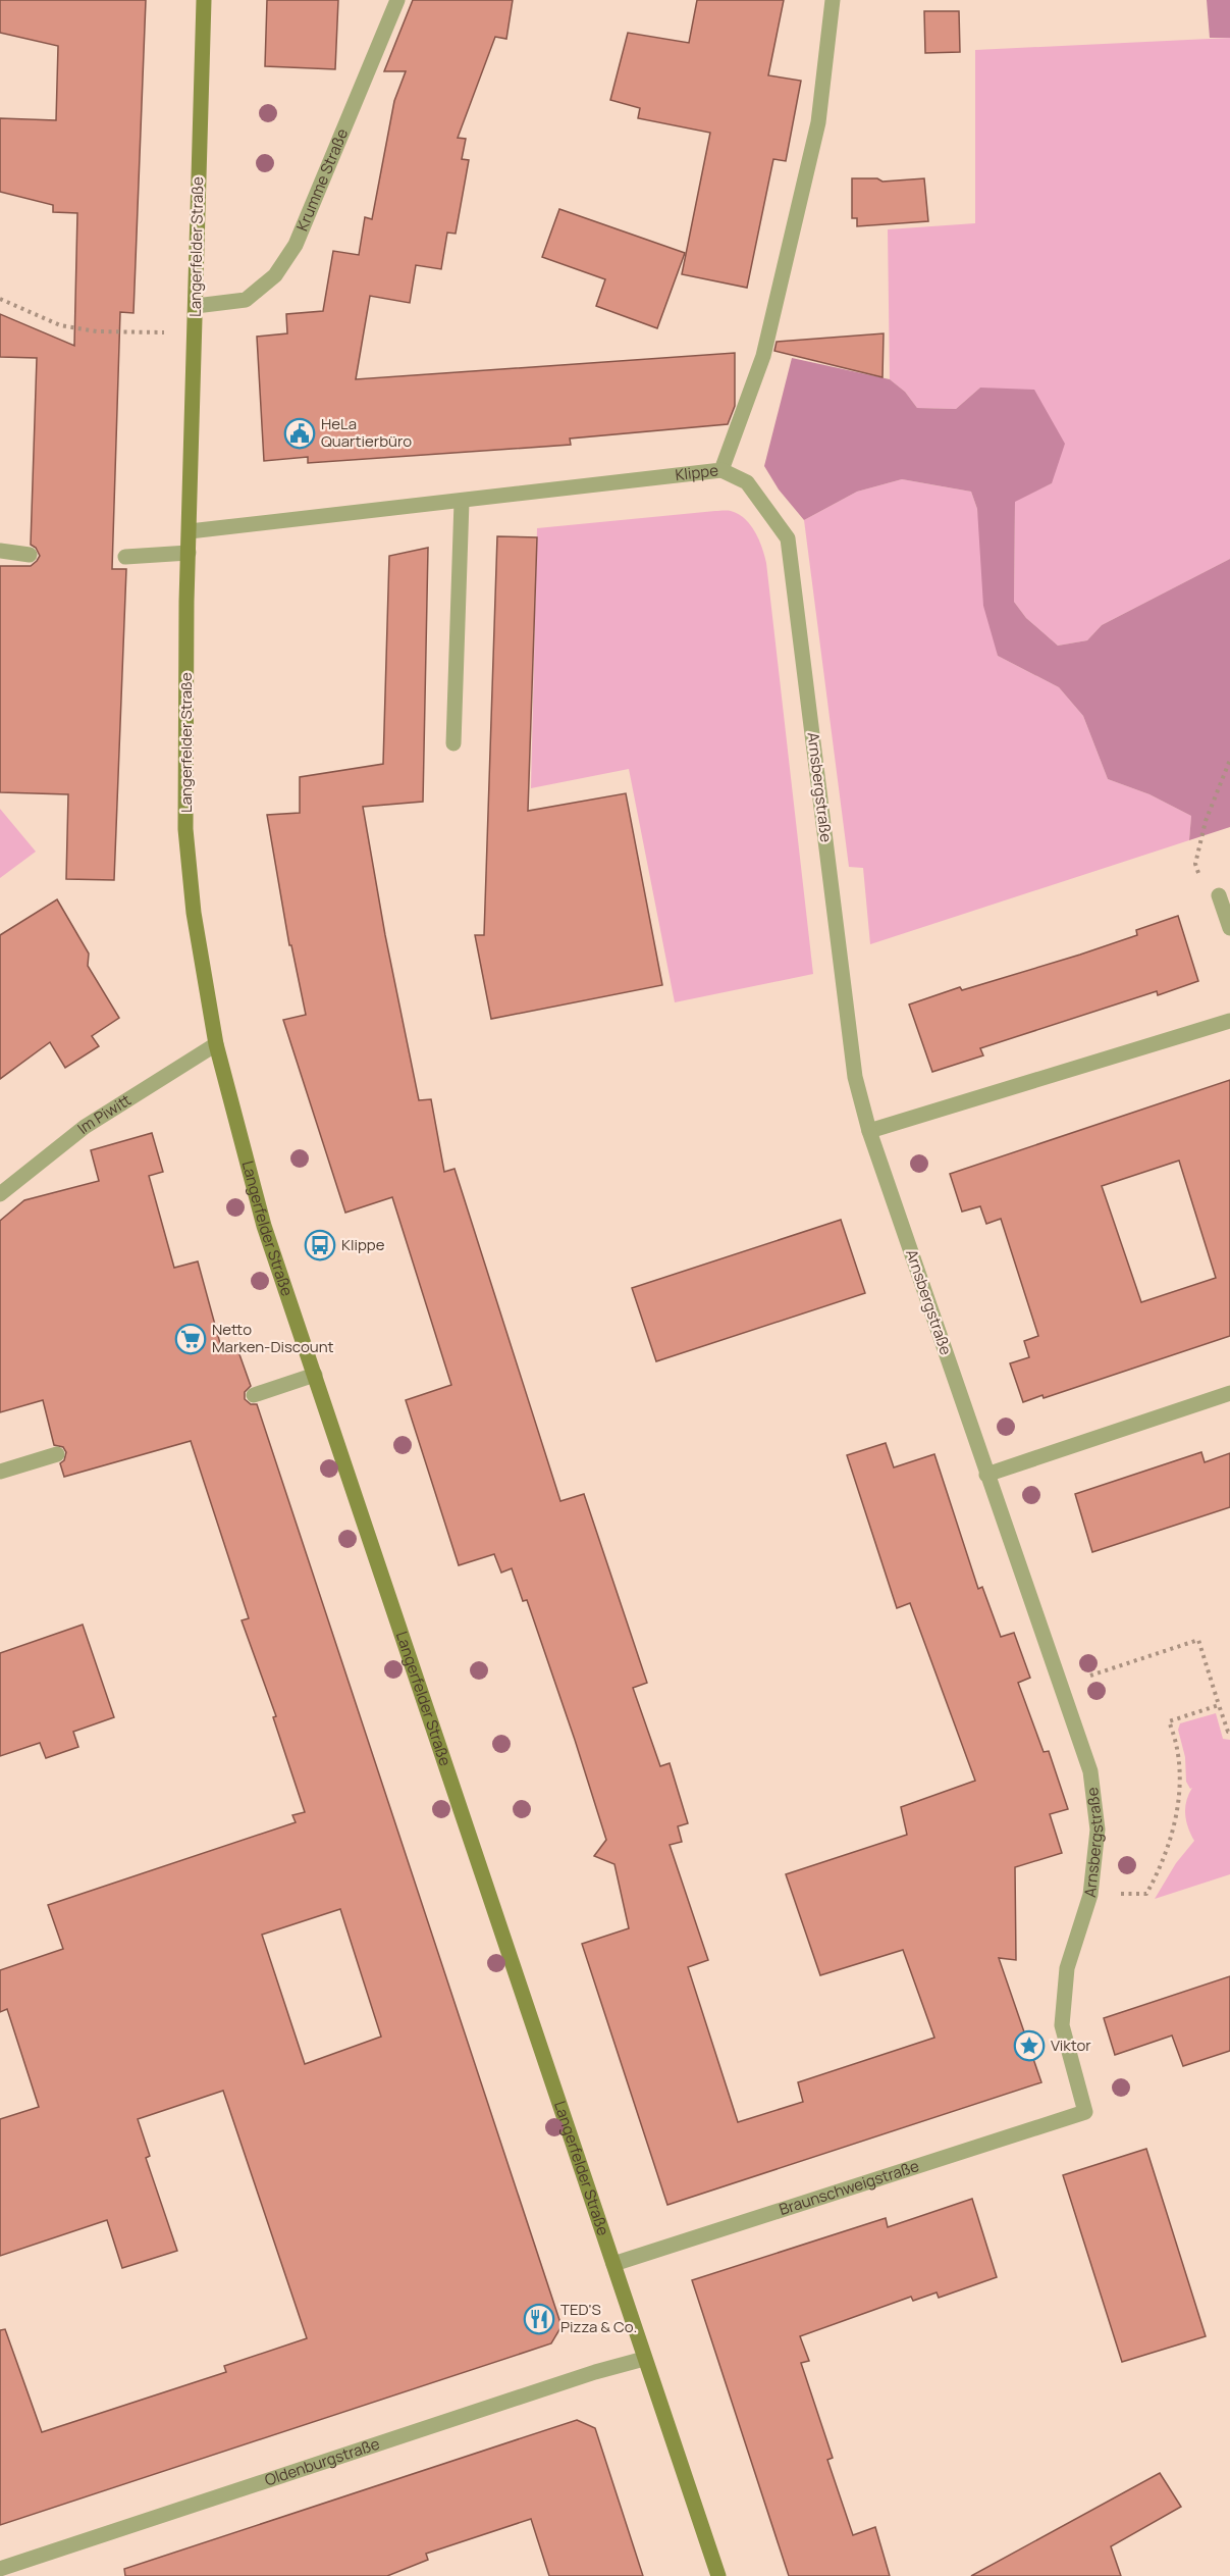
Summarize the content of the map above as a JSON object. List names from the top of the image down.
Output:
{
  "streets": {
    "main road": ["Langerfelder Straße"],
    "street": [
      "Krumme Straße",
      "Klippe",
      "Arnsbergstraße",
      "Im Piwitt",
      "Braunschweigstraße",
      "Oldenburgstraße"
    ]
  },
  "crossings": [
    ["Krumme Straße", "Langerfelder Straße"],
    ["Langerfelder Straße", "Klippe"],
    ["Langerfelder Straße", "Im Piwitt"],
    ["Langerfelder Straße", "Braunschweigstraße"],
    ["Langerfelder Straße", "Oldenburgstraße"],
    ["Klippe", "Arnsbergstraße"],
    ["Arnsbergstraße", "Braunschweigstraße"]
  ],
  "places": {
    "public building": ["HeLa Quartierbüro"],
    "bus stop": ["Klippe"],
    "supermarket": ["Netto Marken-Discount"],
    "place": ["Viktor"],
    "restaurant": ["TED'S Pizza & Co."]
  }
}
